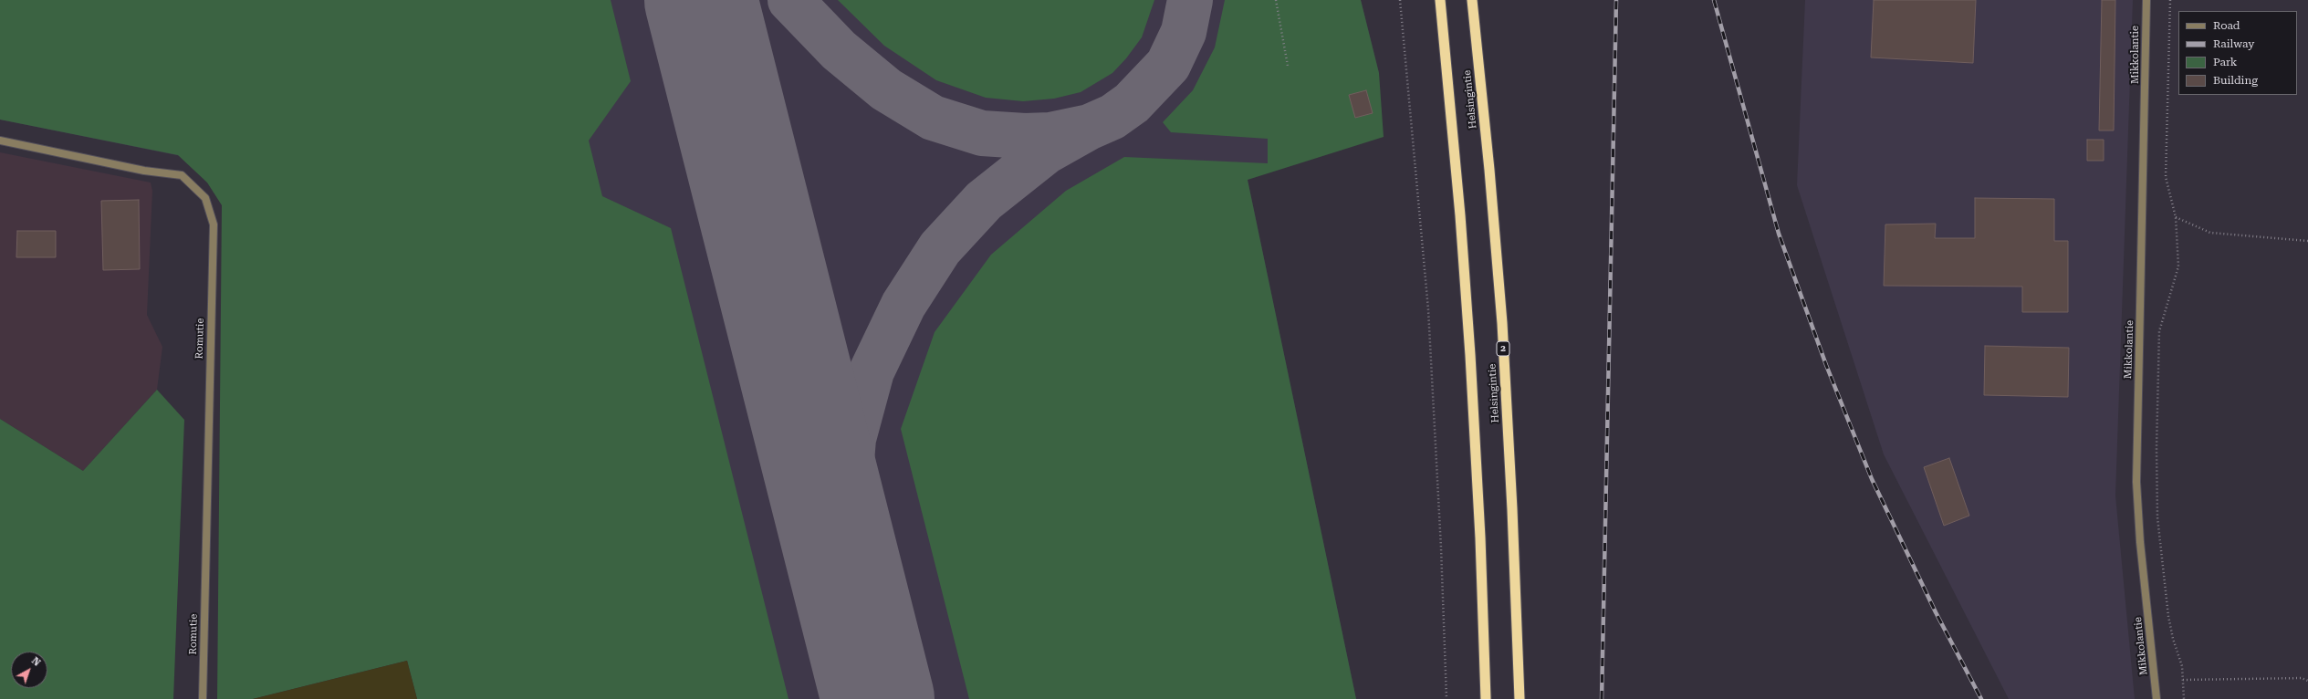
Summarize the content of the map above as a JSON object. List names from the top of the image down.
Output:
{
  "streets": {
    "highway": ["Helsingintie", "2"],
    "street": ["Mikkolantie", "Romutie"]
  },
  "legend": [
    "Road",
    "Railway",
    "Park",
    "Building"
  ],
  "north": "top right"
}
